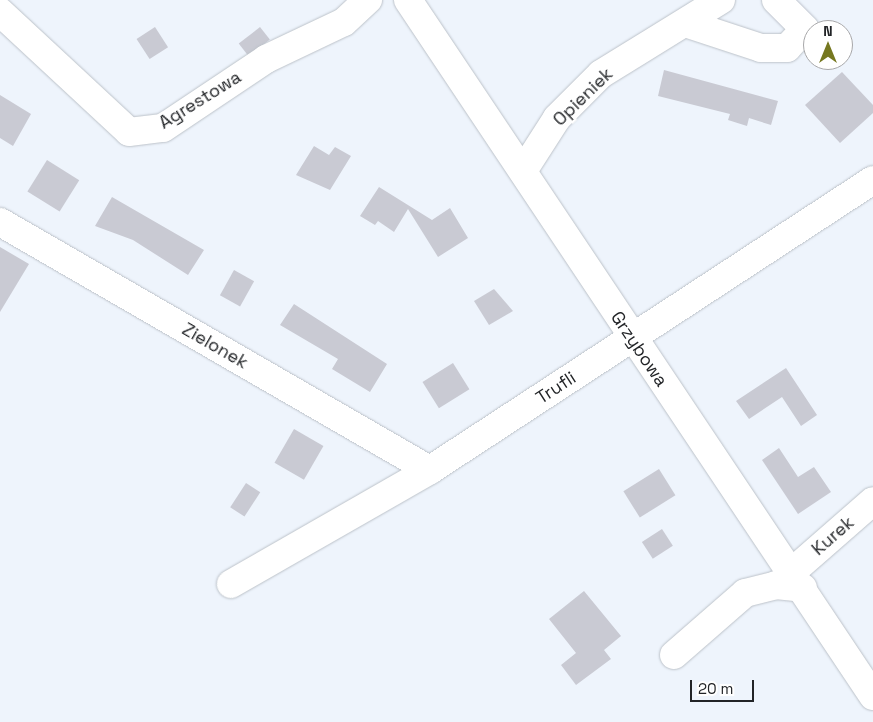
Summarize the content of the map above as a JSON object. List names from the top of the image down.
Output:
{
  "streets": {
    "street": [
      "Opieniek",
      "Agrestowa",
      "Zielonek",
      "Grzybowa",
      "Trufli",
      "Kurek"
    ]
  },
  "crossings": [
    ["Opieniek", "Grzybowa"],
    ["Zielonek", "Trufli"],
    ["Grzybowa", "Trufli"],
    ["Grzybowa", "Kurek"]
  ],
  "scale_bar": "20 m",
  "north": "top"
}
